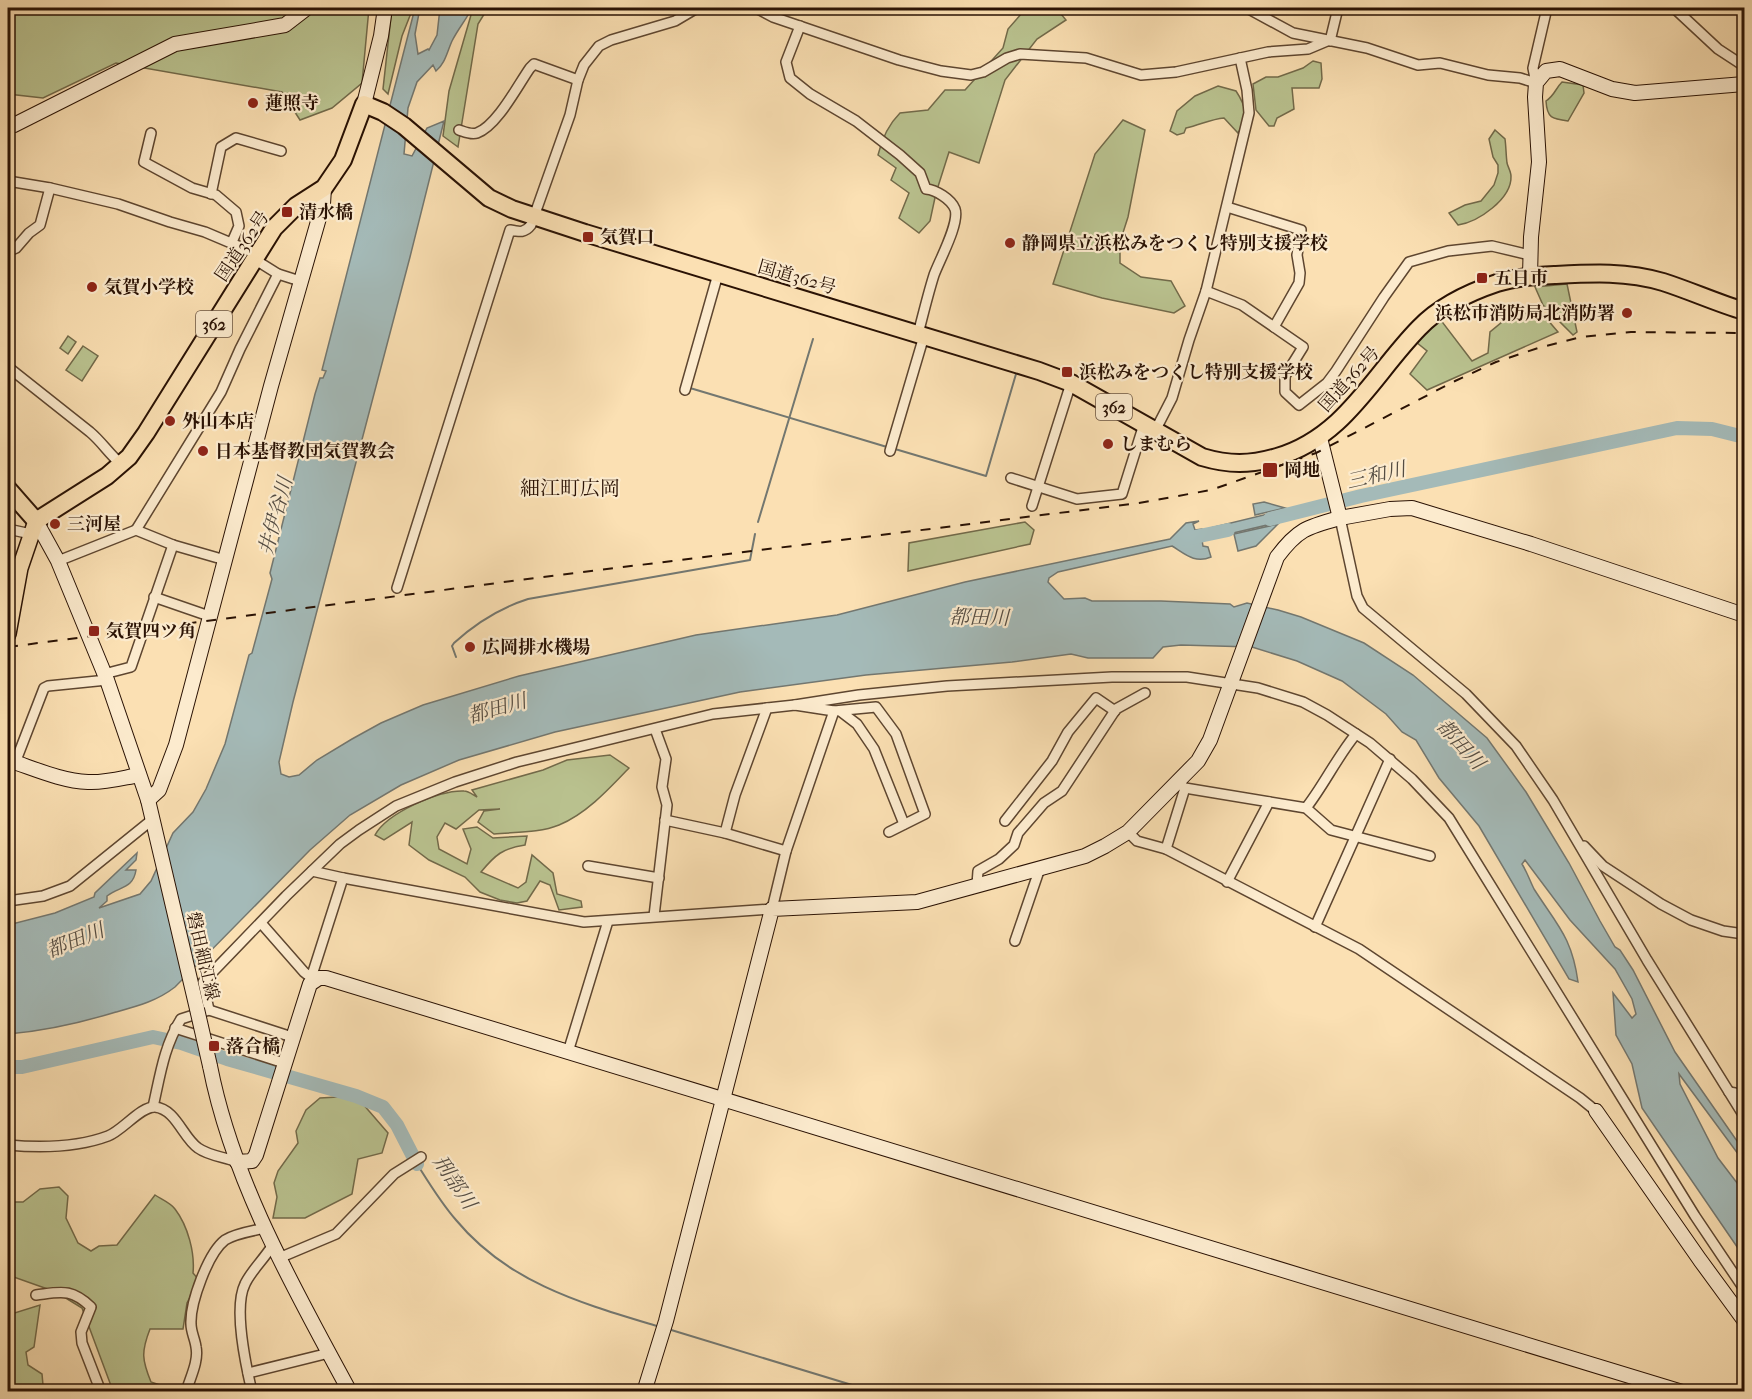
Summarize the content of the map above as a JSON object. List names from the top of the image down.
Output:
{
  "streets": {
    "highway": ["国道362号", "362"],
    "street": ["磐田細江線"]
  },
  "crossings": [
    ["国道362号", "磐田細江線"]
  ],
  "districts": ["細江町広岡"],
  "water": [
    "三和川",
    "井伊谷川",
    "都田川",
    "刑部川"
  ],
  "places": {
    "other": [
      "蓮照寺",
      "静岡県立浜松みをつくし特別支援学校",
      "気賀小学校",
      "浜松市消防局北消防署",
      "外山本店",
      "しまむら",
      "日本基督教団気賀教会",
      "三河屋",
      "広岡排水機場"
    ],
    "transit": [
      "清水橋",
      "気賀口",
      "五日市",
      "浜松みをつくし特別支援学校",
      "岡地",
      "気賀四ツ角",
      "落合橋"
    ]
  }
}
